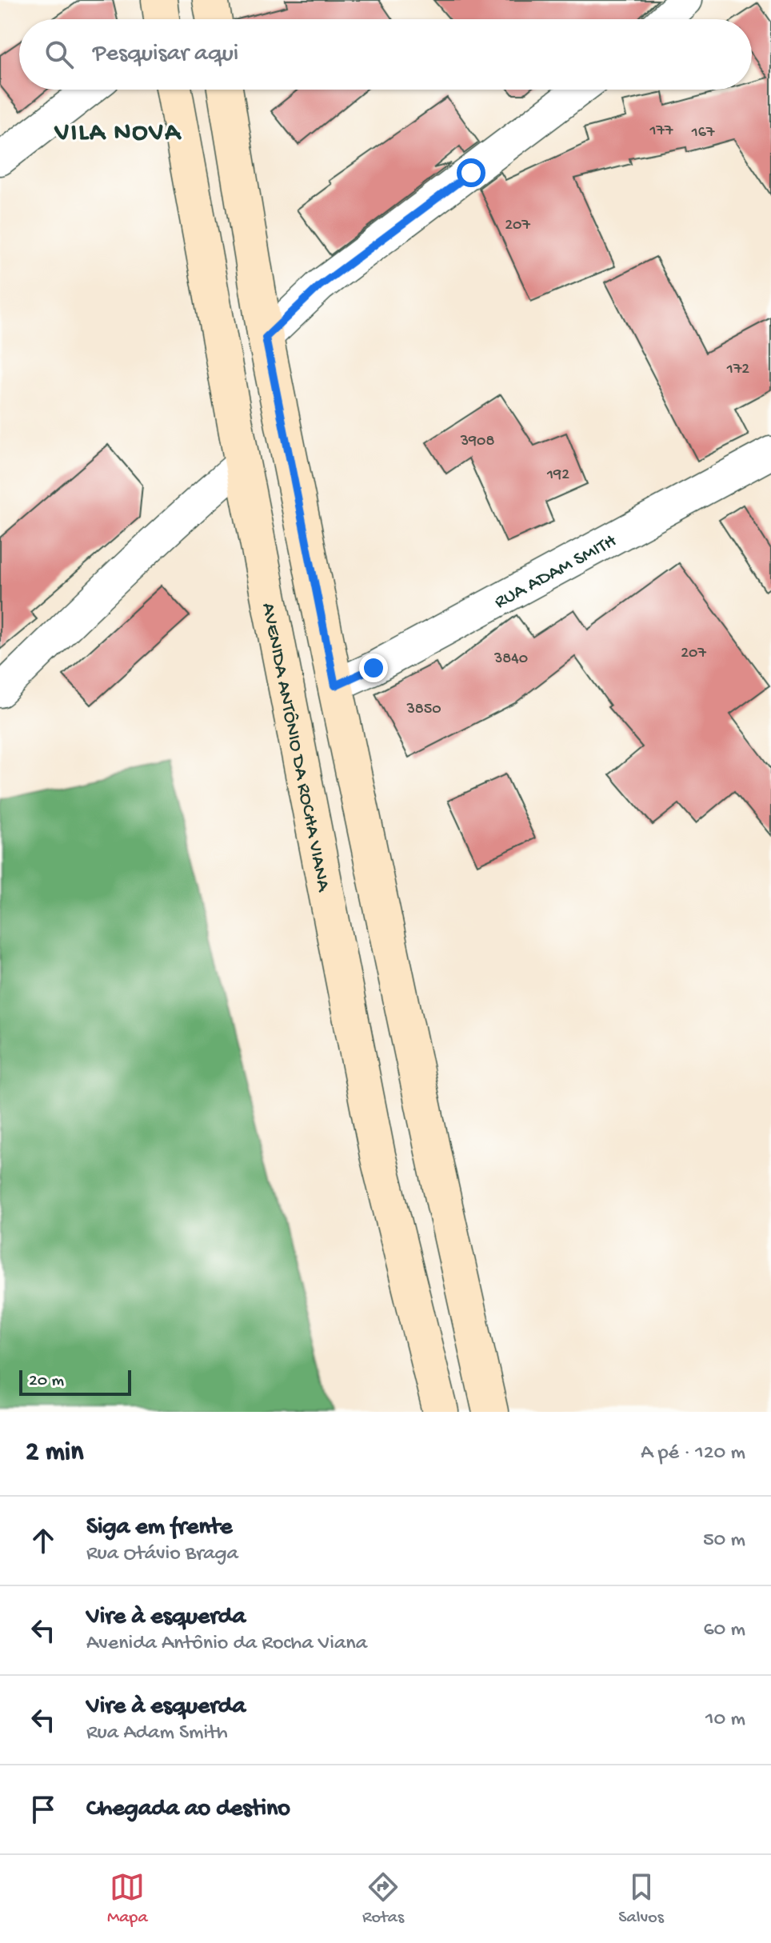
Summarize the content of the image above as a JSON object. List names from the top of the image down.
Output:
{
  "streets": {
    "main road": ["AVENIDA ANTÔNIO DA ROCHA VIANA"],
    "street": ["RUA ADAM SMITH"]
  },
  "districts": ["VILA NOVA"],
  "house_numbers": [
    "177",
    "167",
    "207",
    "172",
    "3908",
    "192",
    "207",
    "3840",
    "3850"
  ],
  "scale_bar": "20 m",
  "page": {
    "search": "Pesquisar aqui",
    "scale": "20 m",
    "heading": ["2 min", "A pé · 120 m"],
    "list": [
      ["Siga em frente", "Rua Otávio Braga", "50 m"],
      ["Vire à esquerda", "Avenida Antônio da Rocha Viana", "60 m"],
      ["Vire à esquerda", "Rua Adam Smith", "10 m"],
      "Chegada ao destino"
    ],
    "nav": ["Mapa", "Rotas", "Salvos"]
  }
}
